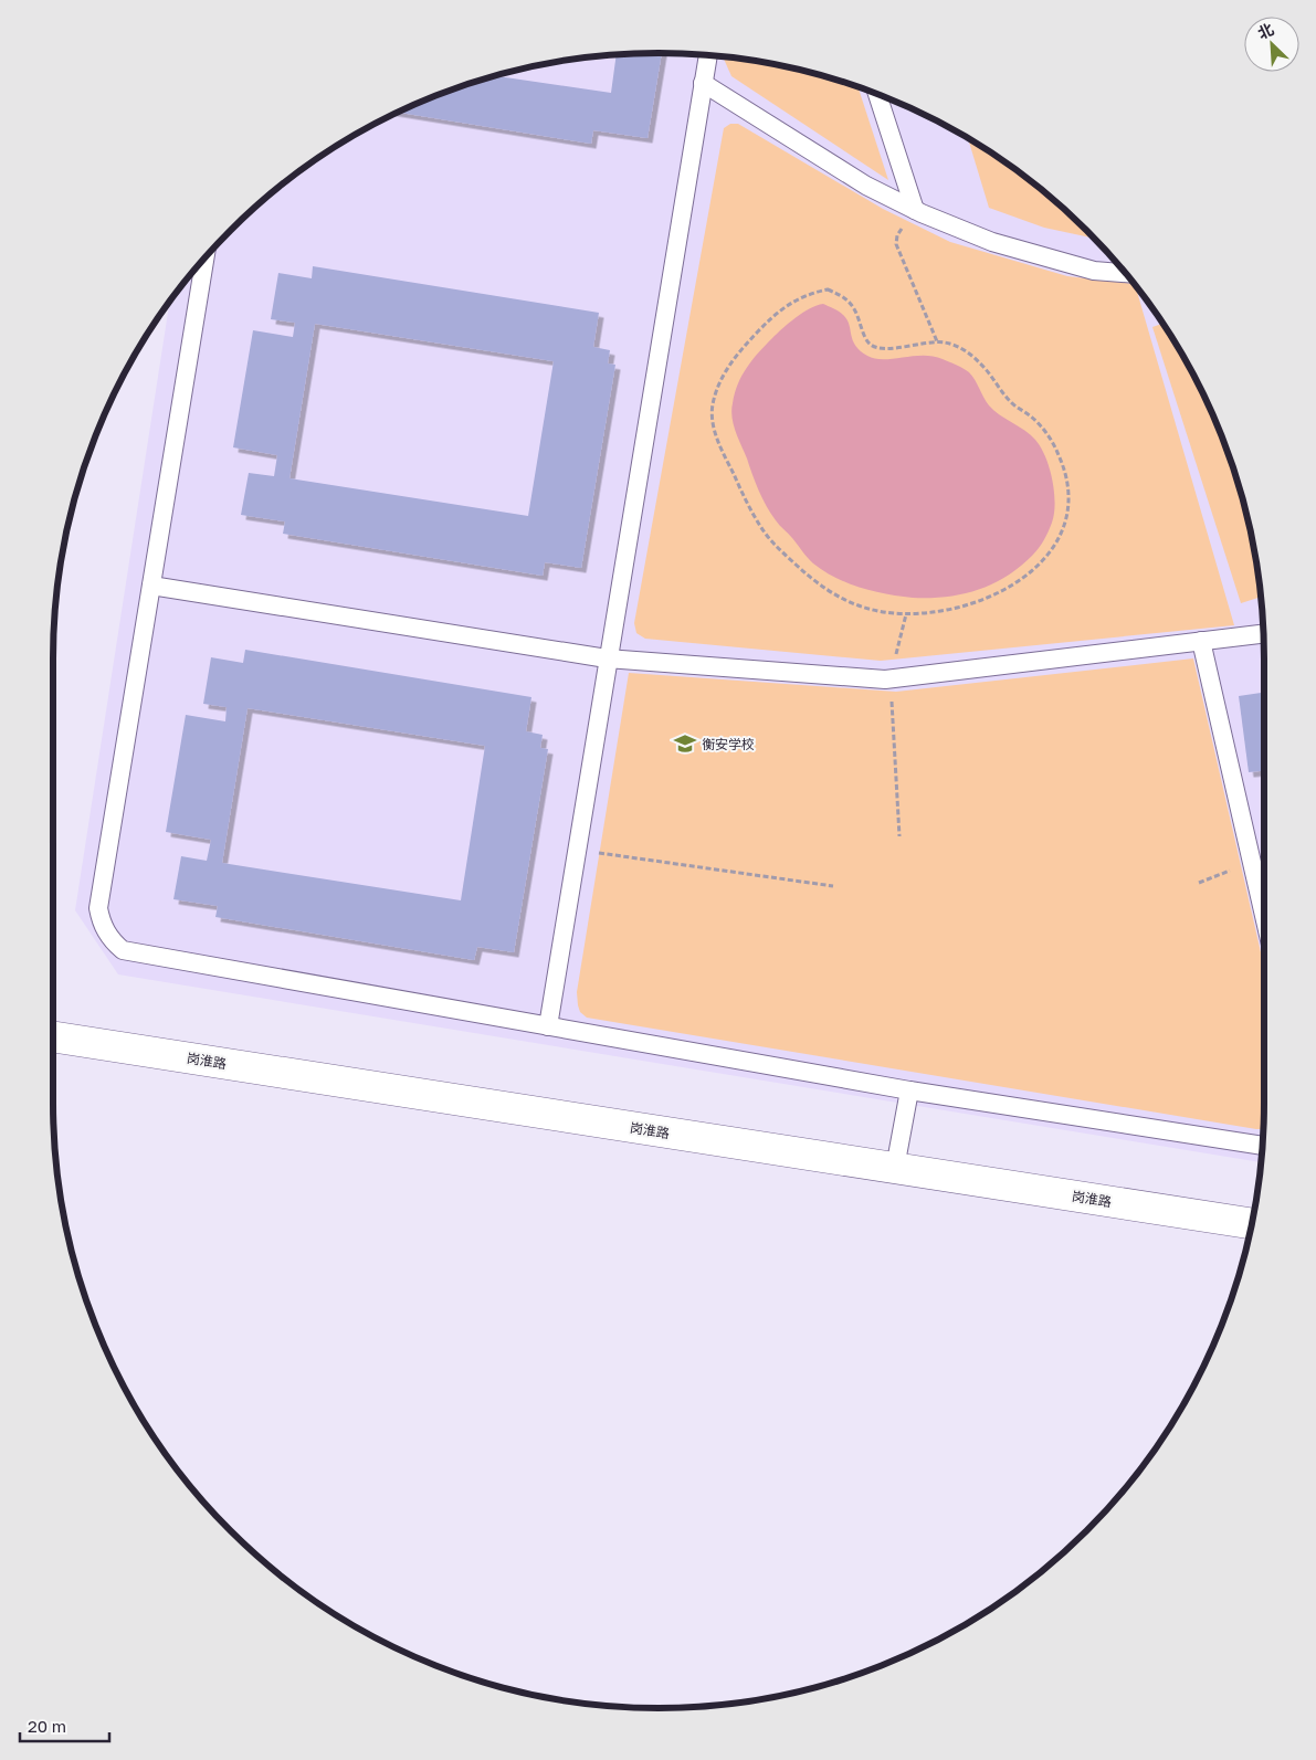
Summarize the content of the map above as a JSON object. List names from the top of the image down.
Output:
{
  "streets": {
    "street": ["岗淮路"]
  },
  "places": {
    "school or university": ["衡安学校"]
  },
  "scale_bar": "20 m",
  "north": "top left"
}
